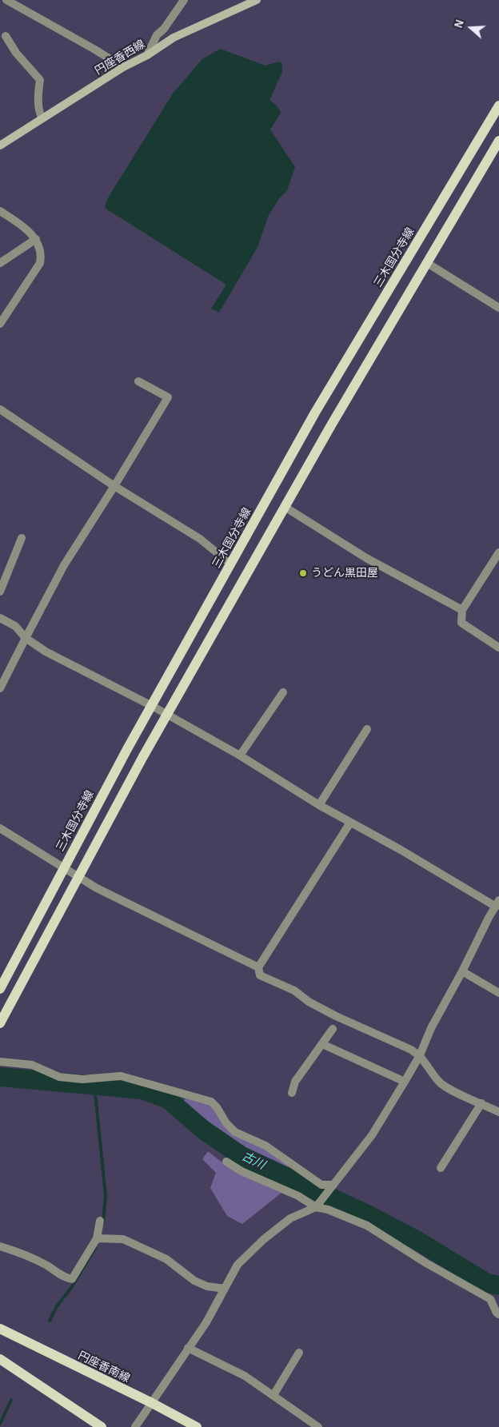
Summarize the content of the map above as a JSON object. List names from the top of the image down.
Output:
{
  "streets": {
    "main road": ["円座香西線", "三木国分寺線", "円座香南線"]
  },
  "water": ["古川"],
  "places": ["うどん黒田屋"],
  "north": "left"
}
